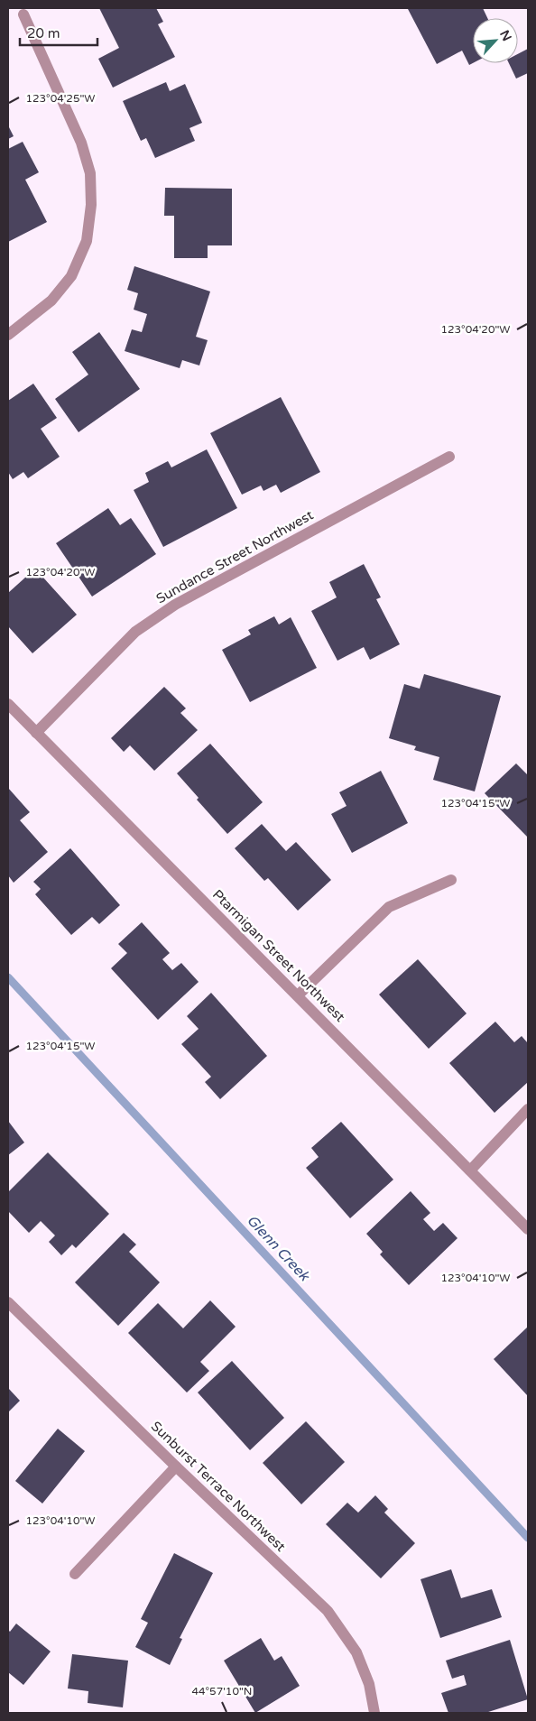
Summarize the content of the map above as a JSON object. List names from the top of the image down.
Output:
{
  "streets": {
    "street": ["Sundance Street Northwest", "Ptarmigan Street Northwest", "Sunburst Terrace Northwest"]
  },
  "crossings": [
    ["Sundance Street Northwest", "Ptarmigan Street Northwest"]
  ],
  "water": ["Glenn Creek"],
  "scale_bar": "20 m",
  "north": "top right",
  "coordinates": [
    "123°04'25\"W",
    "123°04'20\"W",
    "123°04'15\"W",
    "123°04'10\"W",
    "44°57'10\"N"
  ]
}
